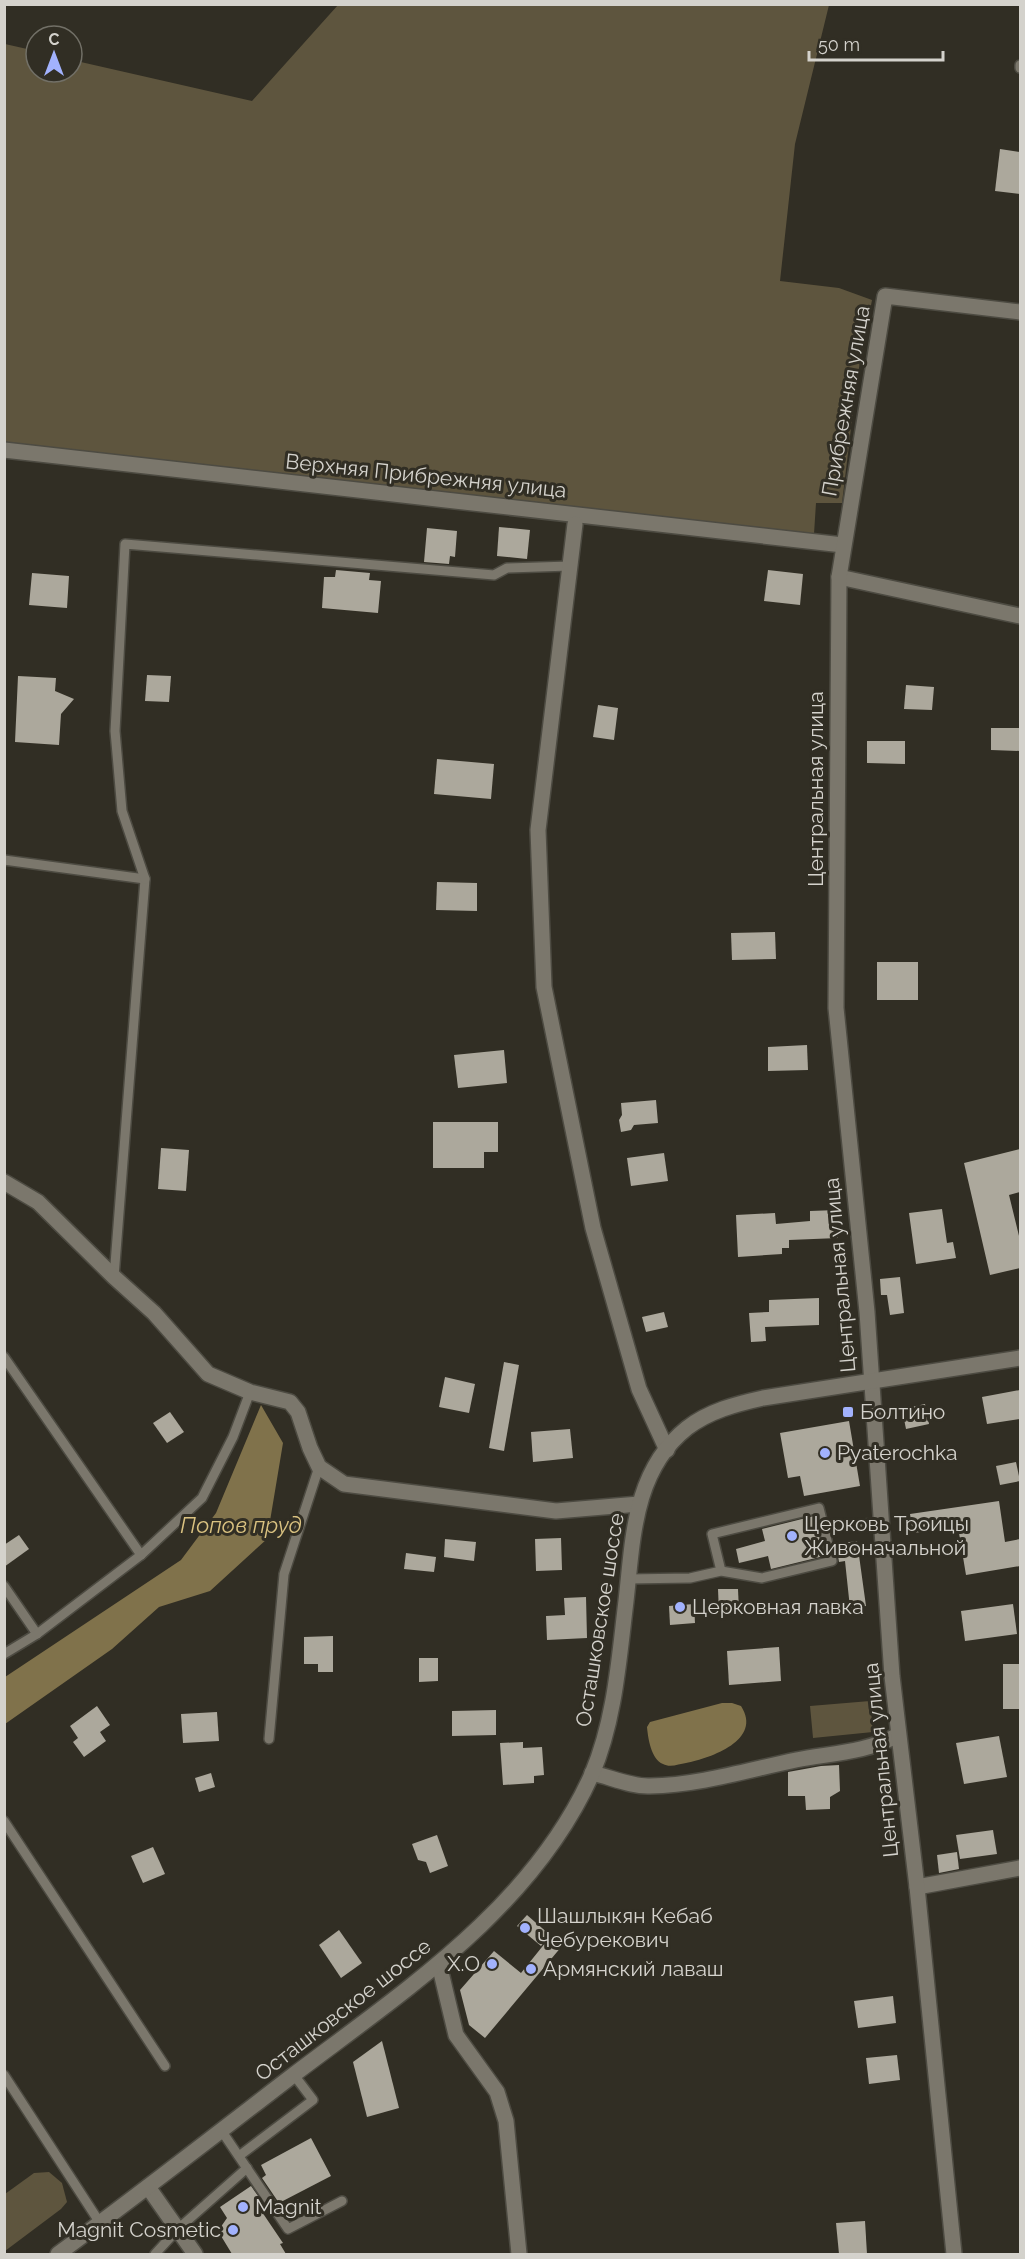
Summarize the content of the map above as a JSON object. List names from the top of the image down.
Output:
{
  "streets": {
    "street": [
      "Прибрежняя улица",
      "Верхняя Прибрежняя улица",
      "Центральная улица",
      "Осташковское шоссе"
    ]
  },
  "crossings": [
    ["Прибрежняя улица", "Верхняя Прибрежняя улица"],
    ["Прибрежняя улица", "Центральная улица"],
    ["Центральная улица", "Осташковское шоссе"]
  ],
  "water": ["Попов пруд"],
  "places": {
    "transit": ["Болтино"],
    "other": [
      "Pyaterochka",
      "Церковь Троицы Живоначальной",
      "Церковная лавка",
      "Шашлыкян Кебаб Чебурекович",
      "X.O",
      "Армянский лаваш",
      "Magnit",
      "Magnit Cosmetic"
    ]
  },
  "scale_bar": "50 m",
  "north": "top"
}
